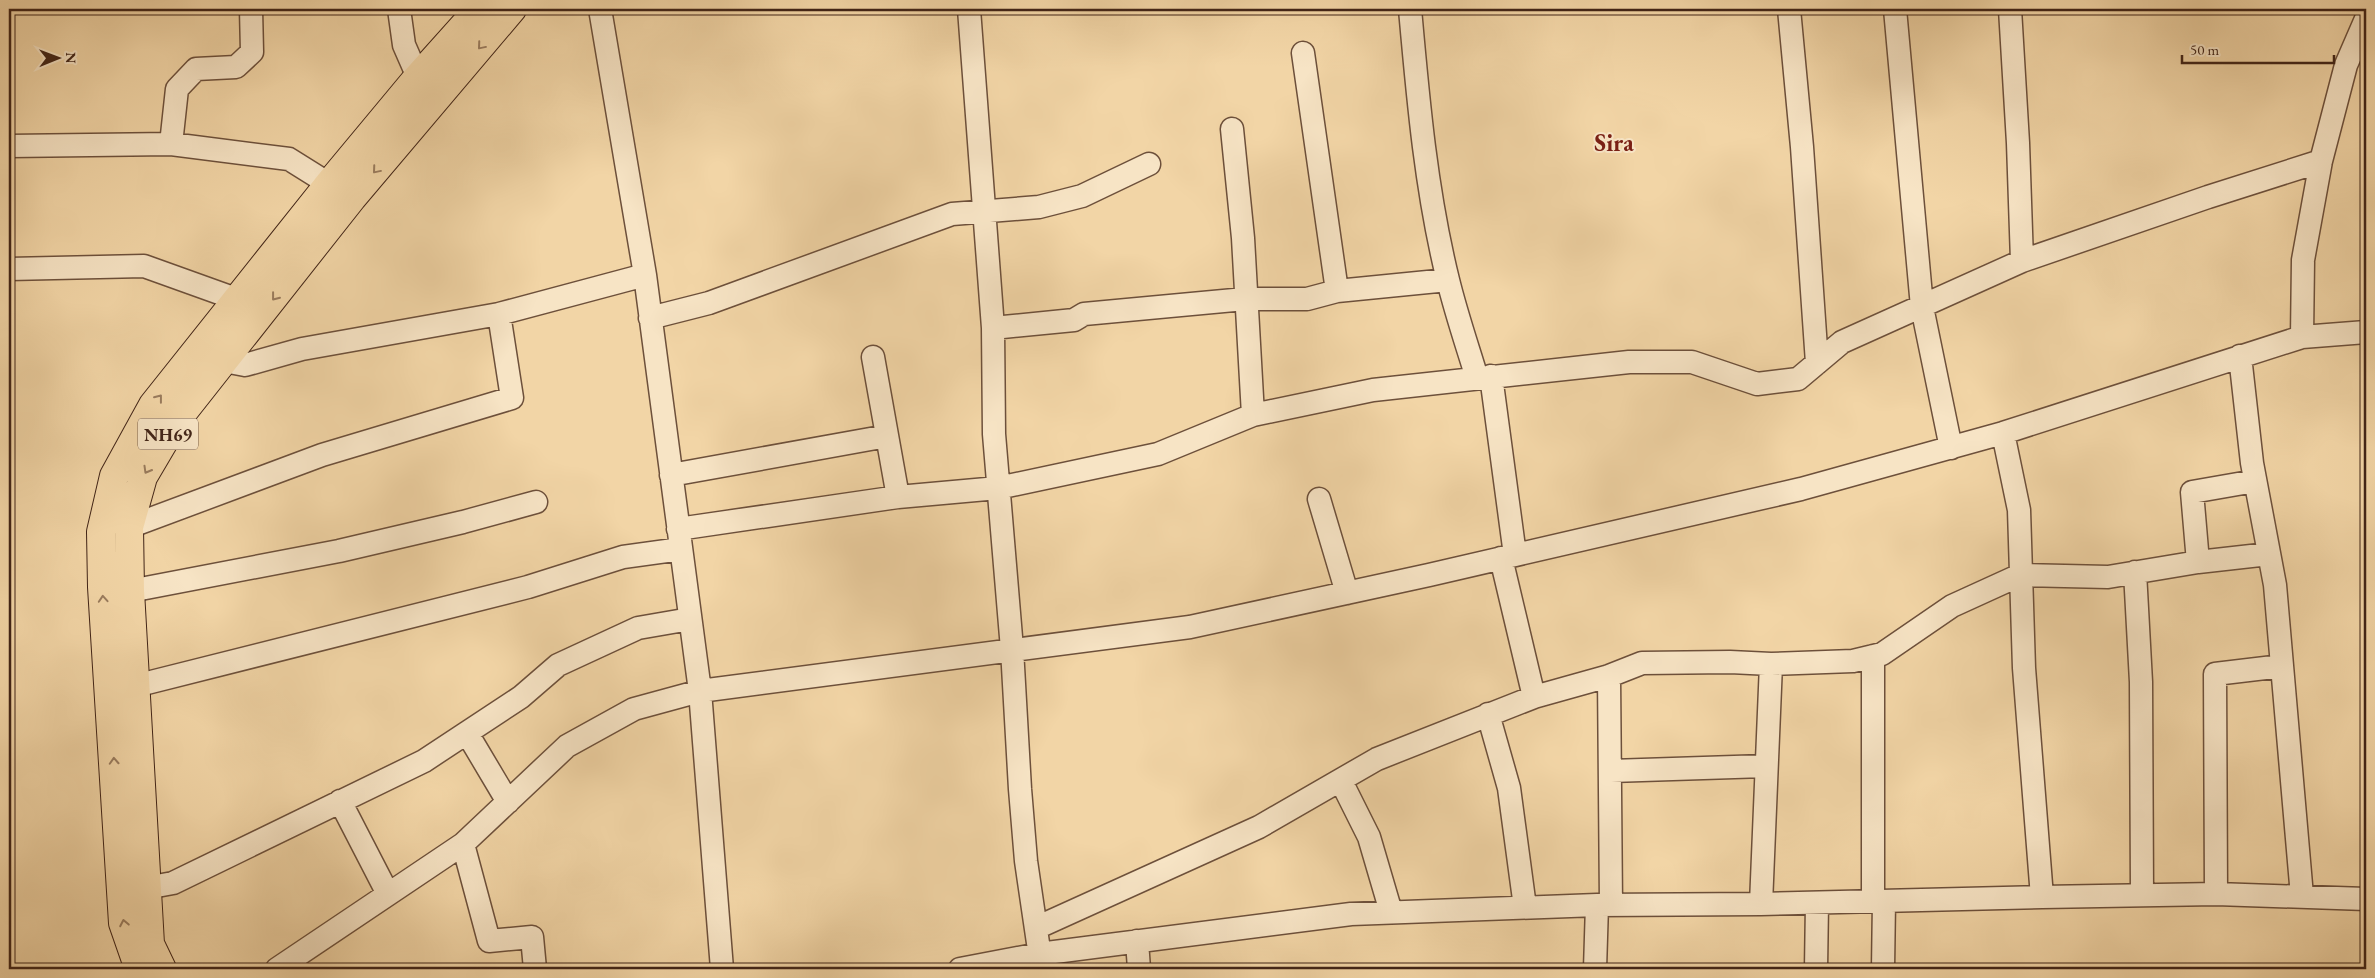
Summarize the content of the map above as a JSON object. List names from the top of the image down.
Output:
{
  "streets": {
    "highway": ["NH69"]
  },
  "districts": ["Sira"],
  "scale_bar": "50 m",
  "north": "right"
}
